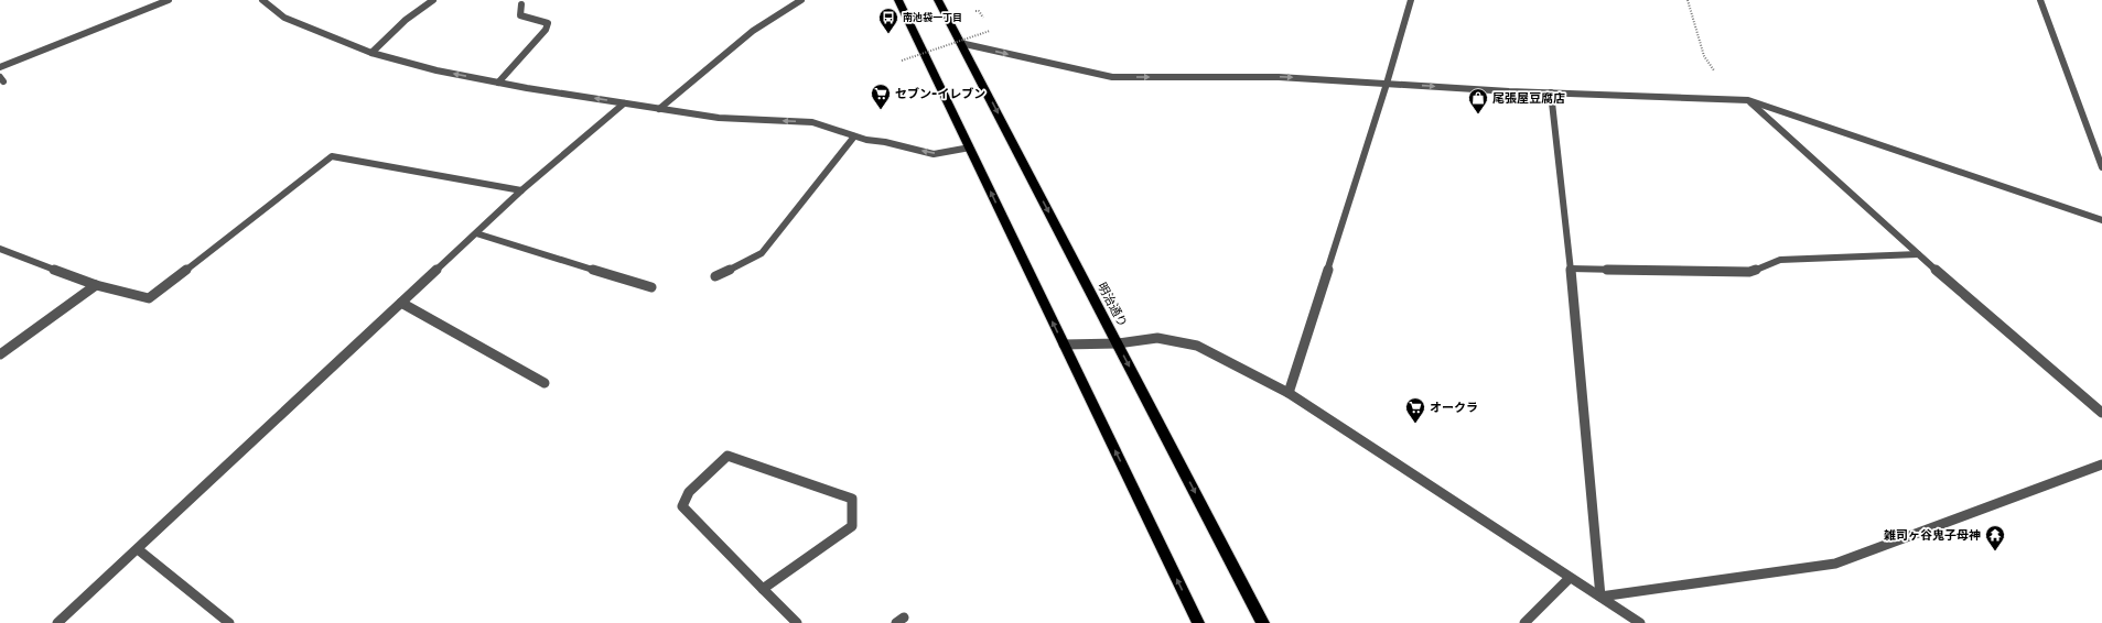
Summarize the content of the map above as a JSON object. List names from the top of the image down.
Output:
{
  "streets": {
    "main road": ["明治通り"]
  },
  "places": {
    "bus stop": ["南池袋一丁目"],
    "supermarket": ["セブン-イレブン", "オークラ"],
    "shop": ["尾張屋豆腐店"],
    "temple": ["雑司ヶ谷鬼子母神"]
  }
}
